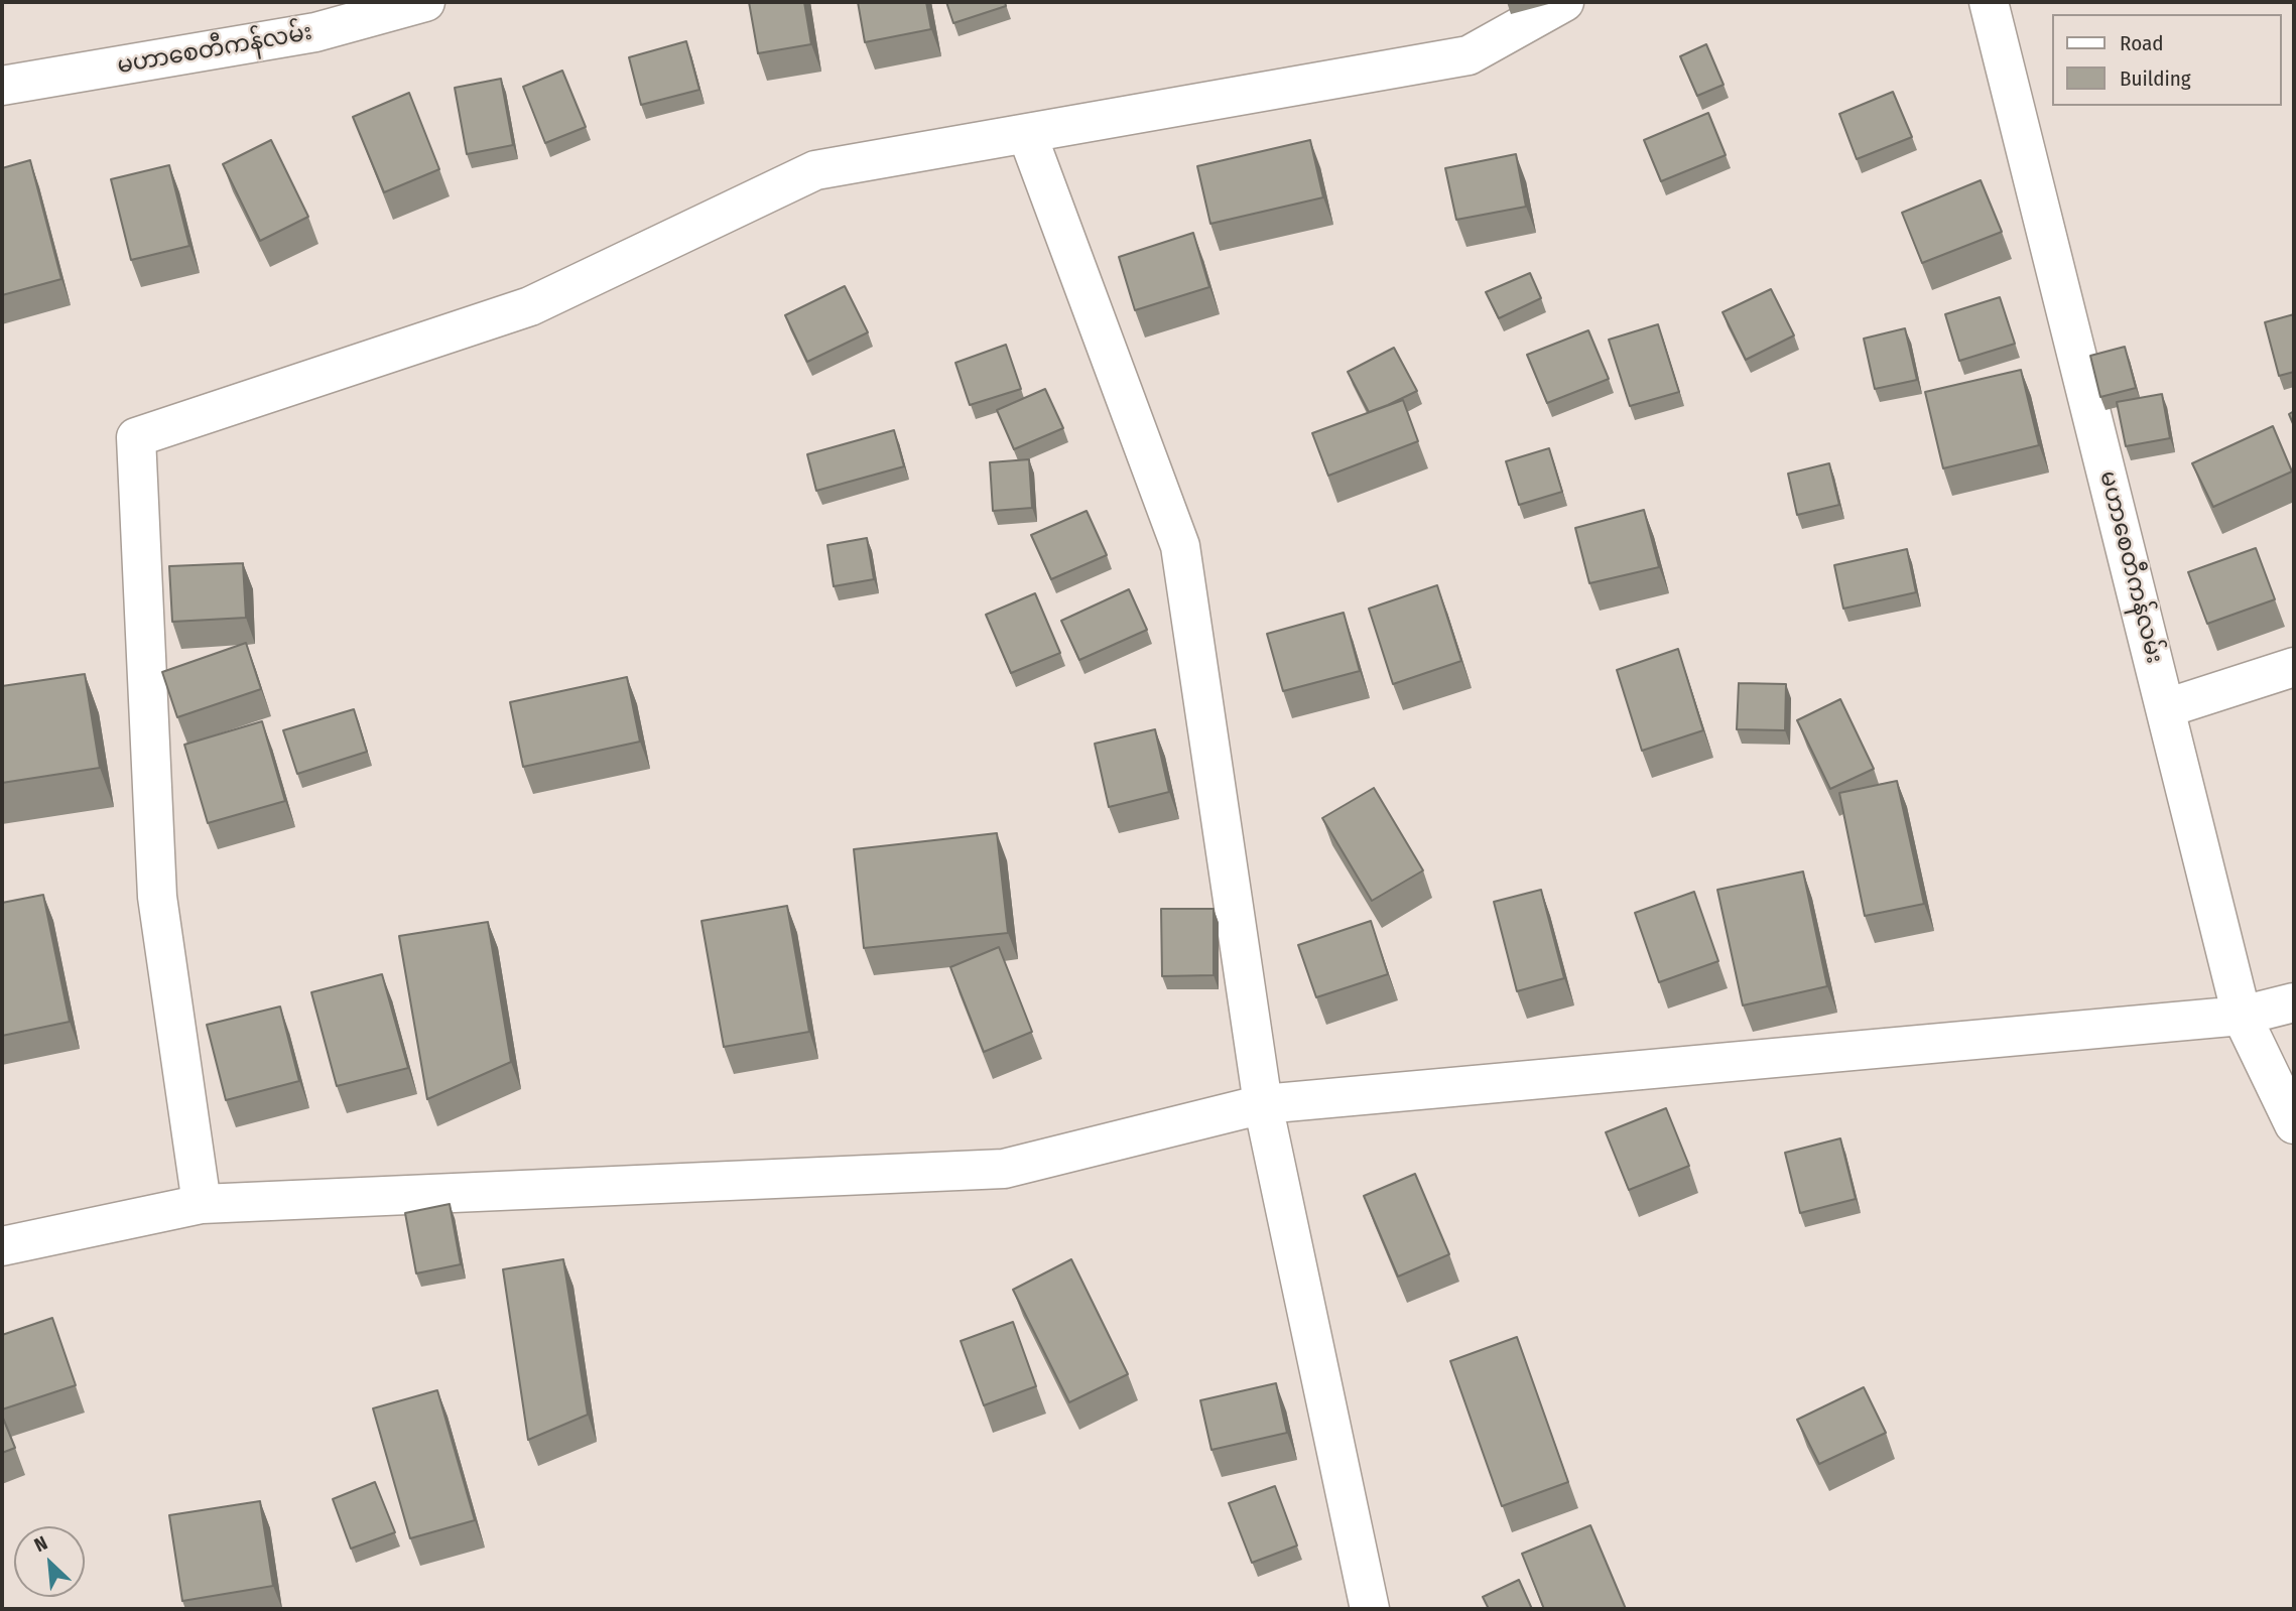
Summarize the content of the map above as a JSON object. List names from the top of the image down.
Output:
{
  "streets": {
    "street": ["မဟာစေတီကန်လမ်း"]
  },
  "legend": ["Road", "Building"],
  "north": "top left"
}
